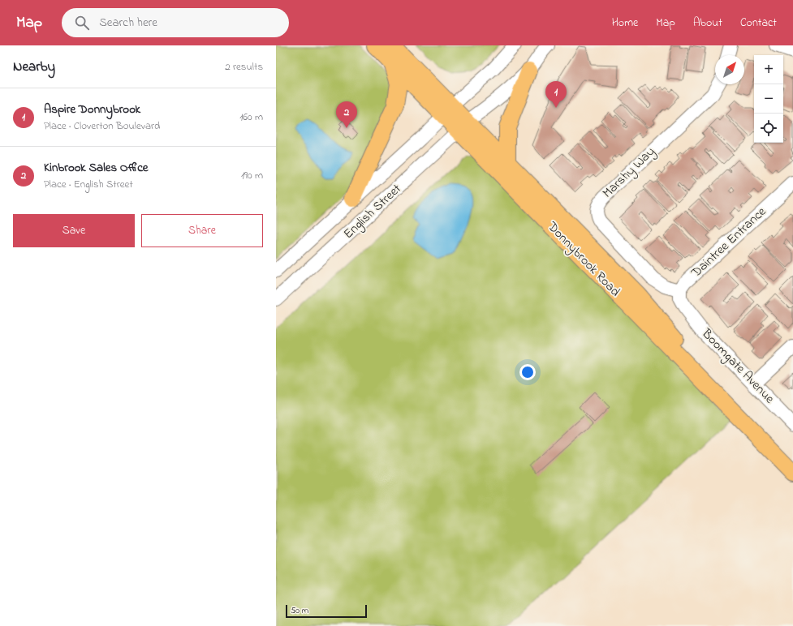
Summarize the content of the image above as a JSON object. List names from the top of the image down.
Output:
{
  "streets": {
    "main road": ["Donnybrook Road"],
    "street": [
      "Marshy Way",
      "English Street",
      "Daintree Entrance",
      "Boomgate Avenue"
    ]
  },
  "crossings": [
    ["Marshy Way", "Daintree Entrance"],
    ["Marshy Way", "Boomgate Avenue"],
    ["English Street", "Donnybrook Road"],
    ["Daintree Entrance", "Boomgate Avenue"]
  ],
  "scale_bar": "50 m",
  "north": "top right",
  "page": {
    "header": "Map",
    "search": "Search here",
    "nav": [
      "Home",
      "Map",
      "About",
      "Contact"
    ],
    "heading": ["Nearby", "2 results"],
    "map_buttons": ["+", "−"],
    "pins": ["1", "2"],
    "list": [
      {
        "mark": "1",
        "name": "Aspire Donnybrook",
        "note": "Place · Cloverton Boulevard",
        "value": "160 m"
      },
      {
        "mark": "2",
        "name": "Kinbrook Sales Office",
        "note": "Place · English Street",
        "value": "190 m"
      }
    ],
    "buttons": ["Save", "Share"],
    "scale": "50 m"
  }
}
